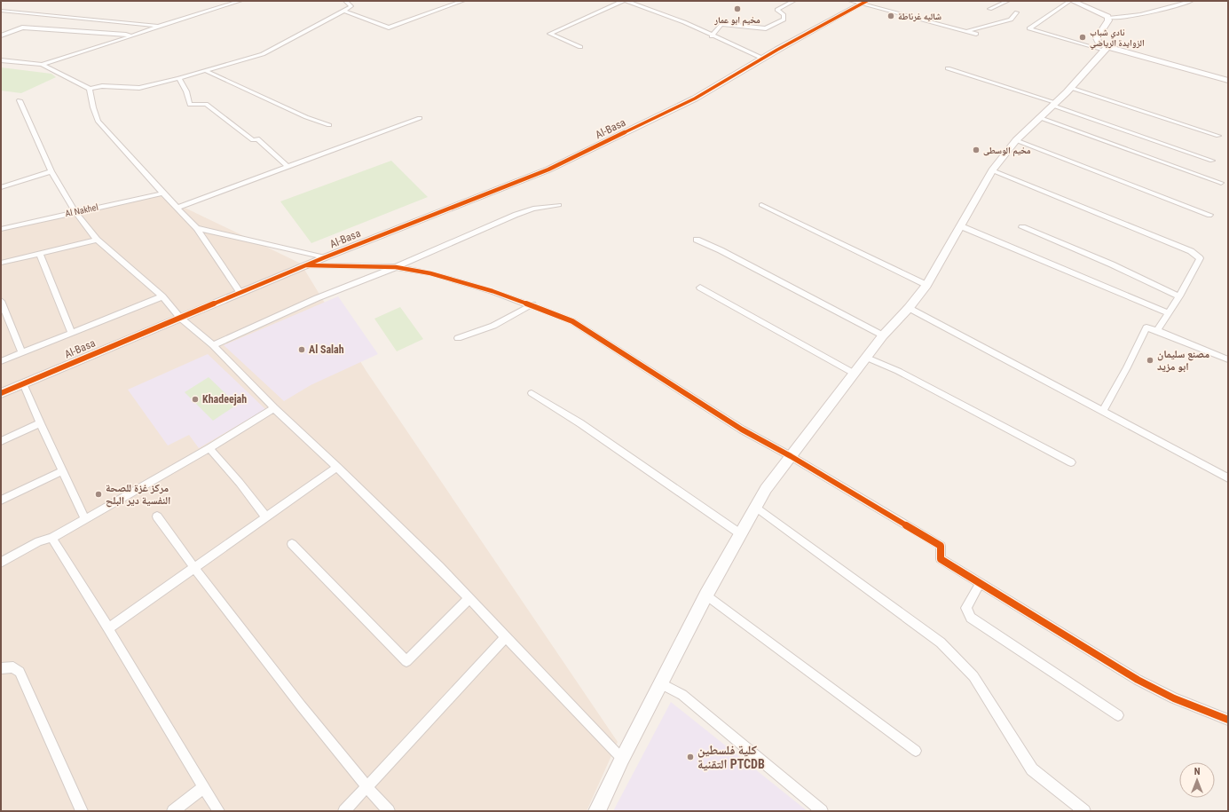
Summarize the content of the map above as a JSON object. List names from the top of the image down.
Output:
{
  "streets": {
    "street": ["Al-Basa", "Al Nakhel"]
  },
  "places": [
    "مخيم ابو عمار",
    "شاليه غرناطة",
    "نادي شباب الزوايدة الرياضي",
    "مخيم الوسطى",
    "Al Salah",
    "مصنع سليمان ابو مزيد",
    "Khadeejah",
    "مركز غزة للصحة النفسية دير البلح",
    "كلية فلسطين التقنية PTCDB"
  ],
  "north": "top"
}
